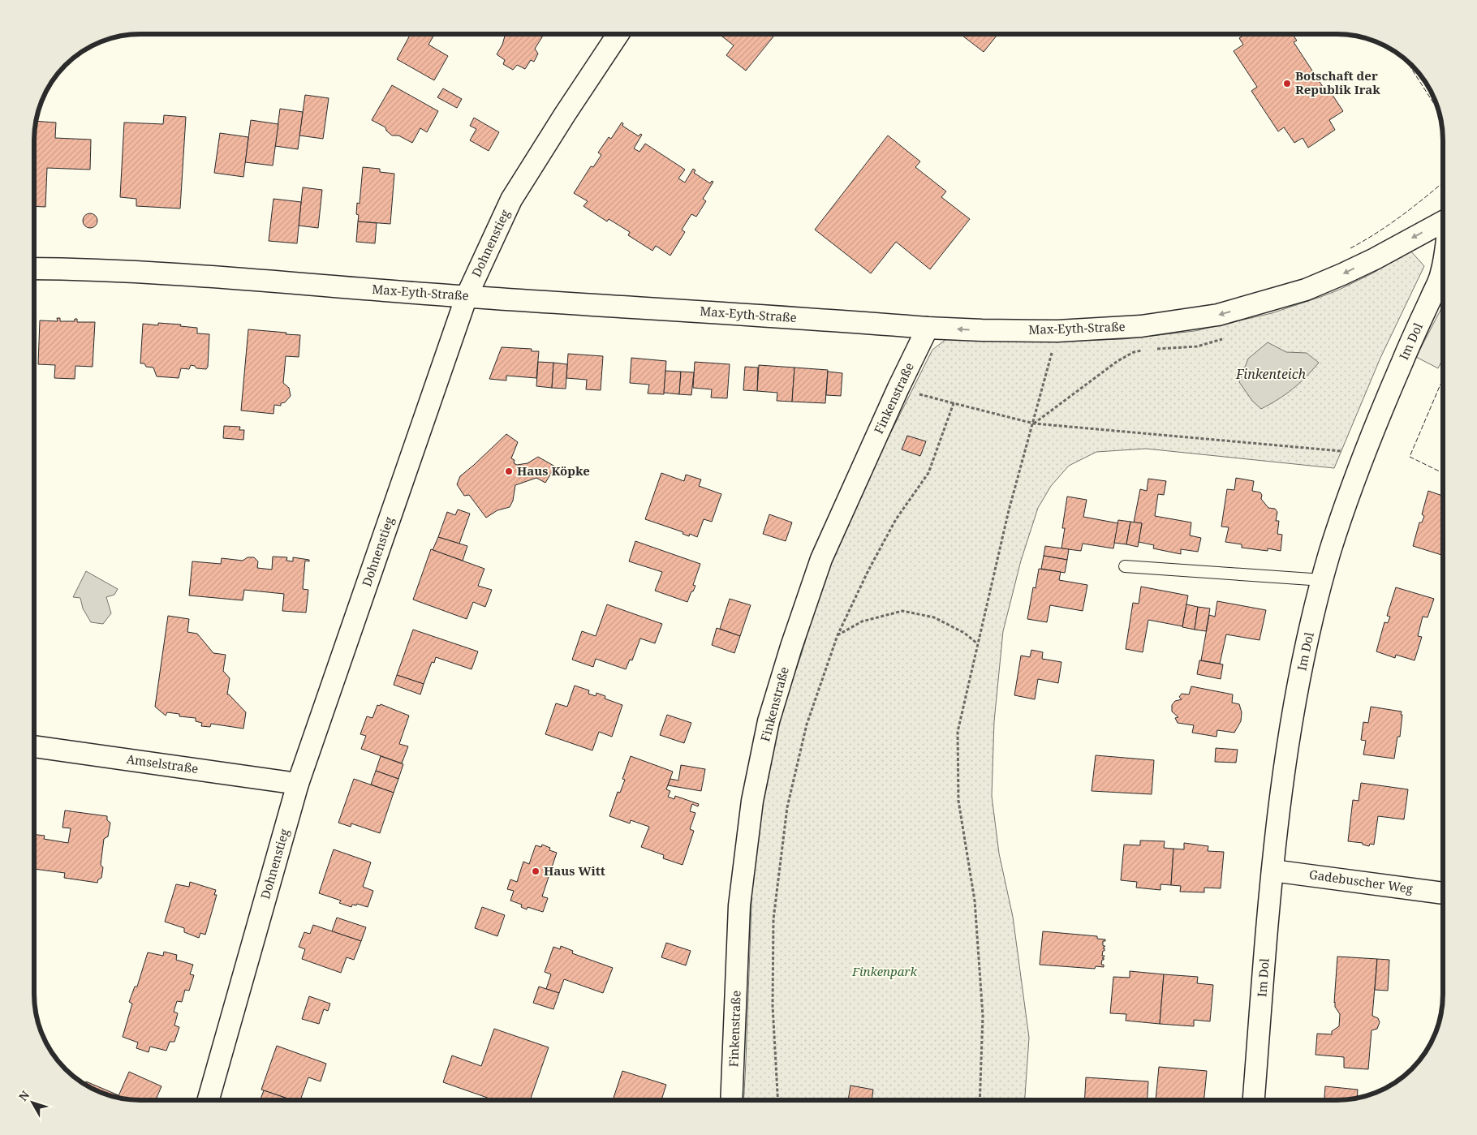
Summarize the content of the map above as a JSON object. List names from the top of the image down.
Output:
{
  "streets": {
    "street": [
      "Dohnenstieg",
      "Max-Eyth-Straße",
      "Im Dol",
      "Finkenstraße",
      "Amselstraße",
      "Gadebuscher Weg"
    ]
  },
  "crossings": [
    ["Dohnenstieg", "Max-Eyth-Straße"],
    ["Dohnenstieg", "Amselstraße"],
    ["Max-Eyth-Straße", "Finkenstraße"],
    ["Im Dol", "Gadebuscher Weg"]
  ],
  "one_way": ["Max-Eyth-Straße"],
  "water": ["Finkenteich"],
  "parks": ["Finkenpark"],
  "places": ["Botschaft der Republik Irak", "Haus Köpke", "Haus Witt"],
  "north": "top left"
}
